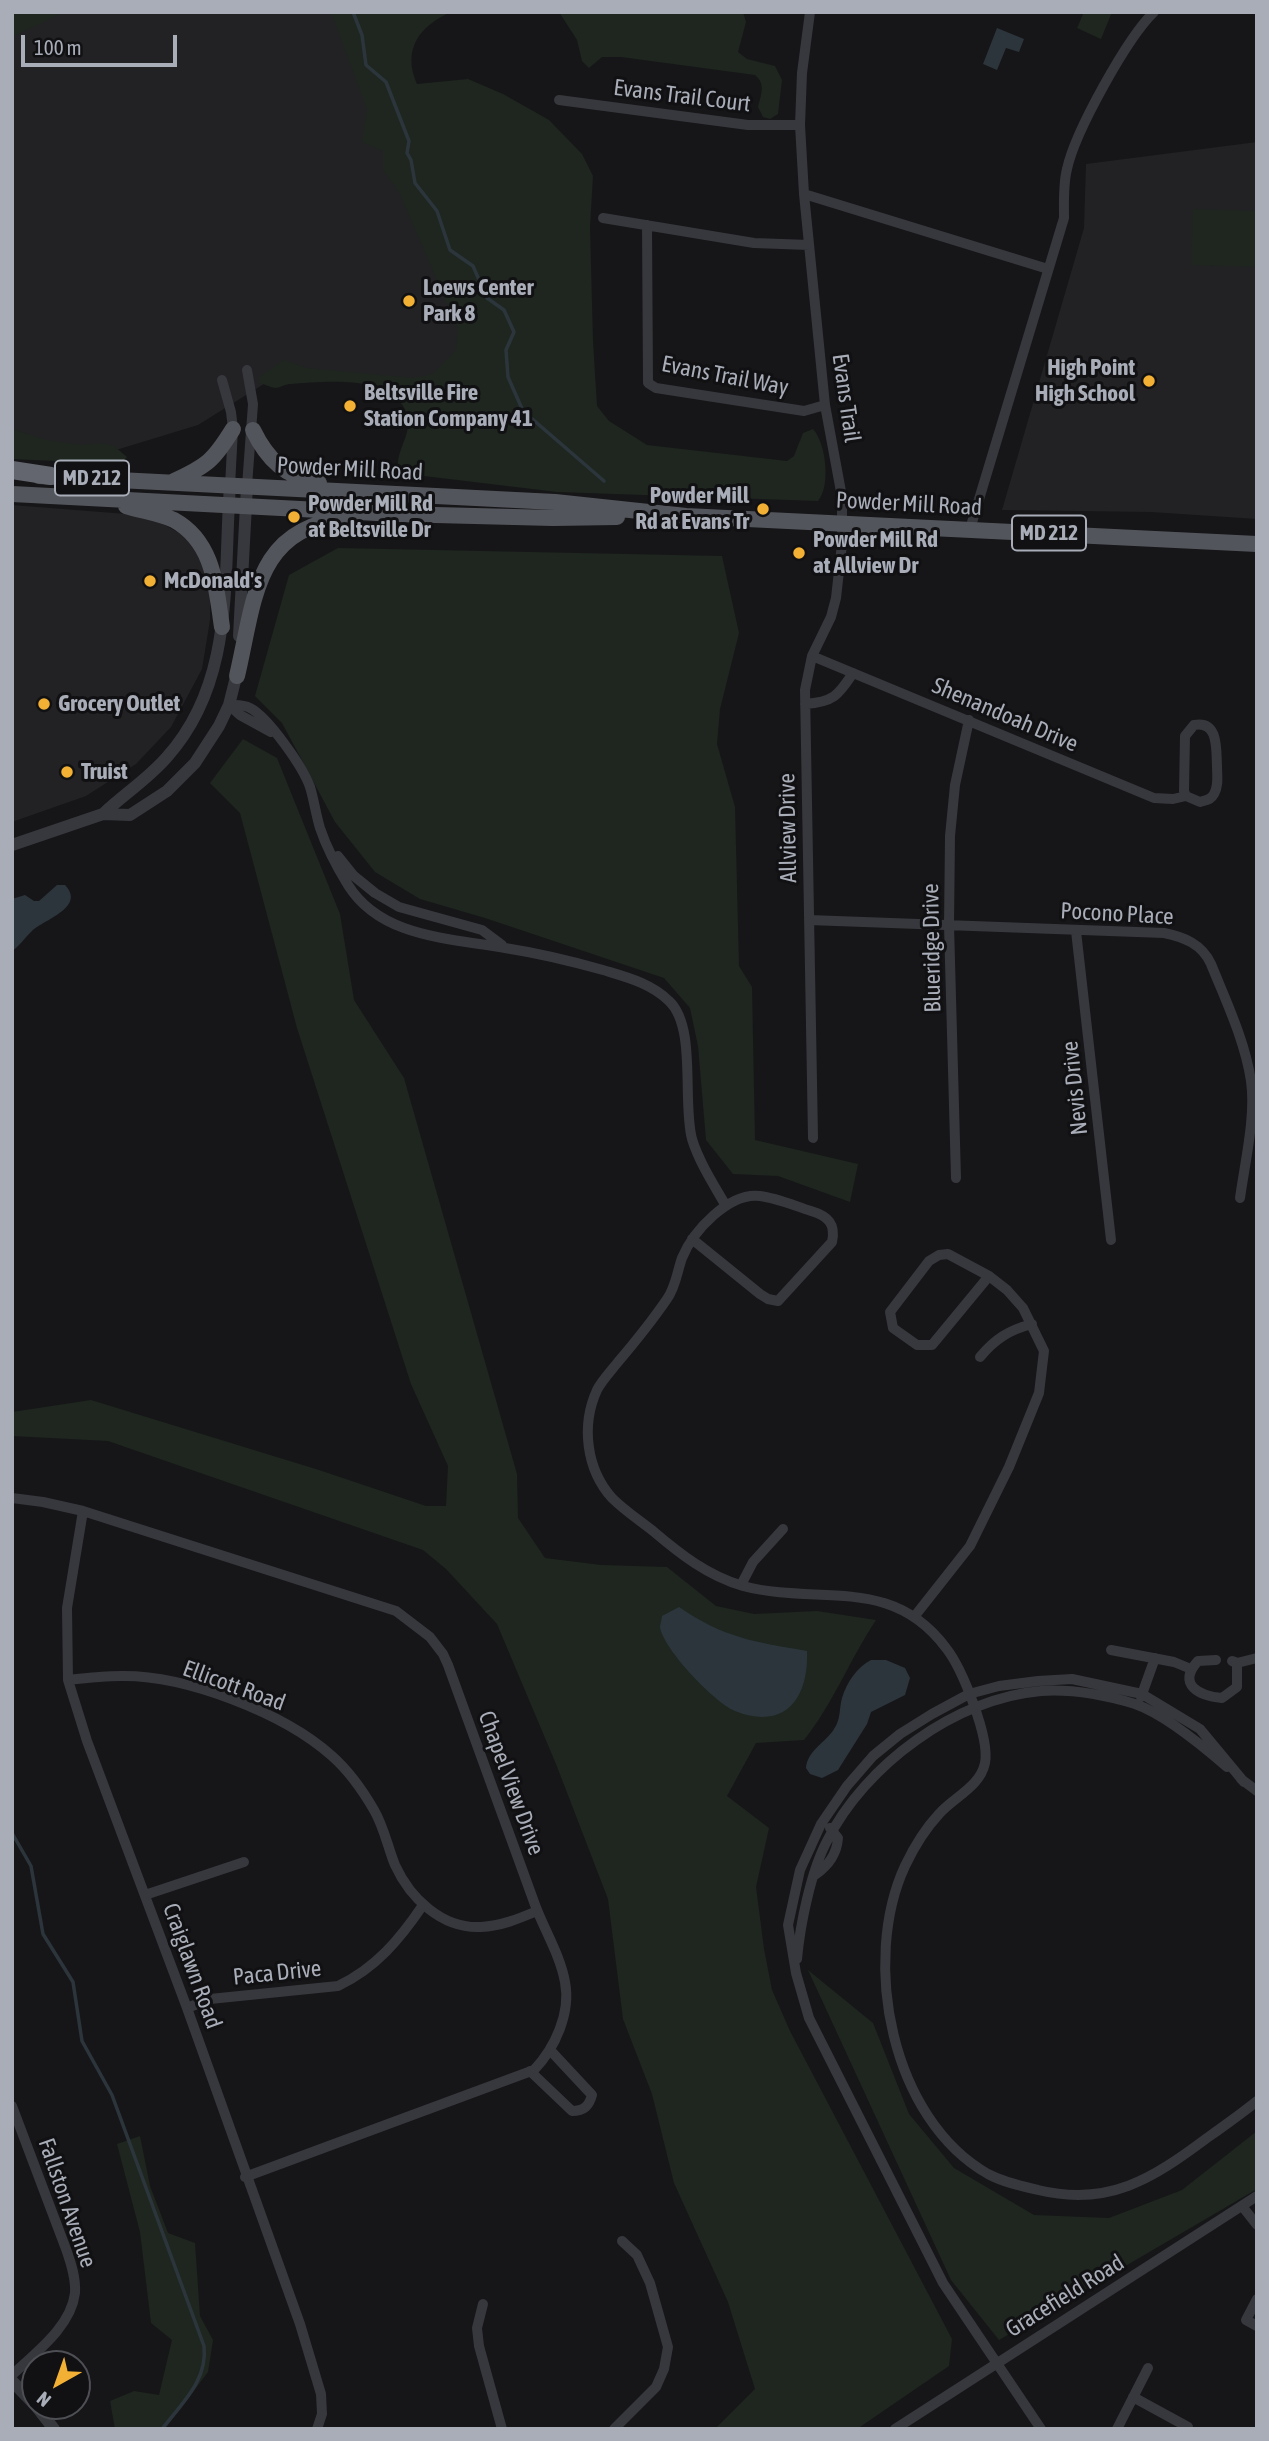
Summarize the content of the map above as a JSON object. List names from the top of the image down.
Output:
{
  "streets": {
    "main road": ["Powder Mill Road", "MD 212"],
    "street": [
      "Evans Trail Court",
      "Evans Trail Way",
      "Evans Trail",
      "Shenandoah Drive",
      "Allview Drive",
      "Pocono Place",
      "Blueridge Drive",
      "Nevis Drive",
      "Ellicott Road",
      "Chapel View Drive",
      "Craiglawn Road",
      "Paca Drive",
      "Fallston Avenue",
      "Gracefield Road"
    ]
  },
  "crossings": [
    ["Evans Trail Court", "Evans Trail"],
    ["Evans Trail Way", "Evans Trail"],
    ["Evans Trail", "Powder Mill Road"],
    ["Evans Trail", "Allview Drive"],
    ["Powder Mill Road", "Allview Drive"],
    ["Shenandoah Drive", "Allview Drive"],
    ["Shenandoah Drive", "Blueridge Drive"],
    ["Allview Drive", "Pocono Place"],
    ["Pocono Place", "Blueridge Drive"],
    ["Pocono Place", "Nevis Drive"],
    ["Ellicott Road", "Chapel View Drive"],
    ["Ellicott Road", "Craiglawn Road"],
    ["Ellicott Road", "Paca Drive"],
    ["Chapel View Drive", "Craiglawn Road"],
    ["Craiglawn Road", "Paca Drive"]
  ],
  "places": [
    "Loews Center Park 8",
    "High Point High School",
    "Beltsville Fire Station Company 41",
    "Powder Mill Rd at Evans Tr",
    "Powder Mill Rd at Beltsville Dr",
    "Powder Mill Rd at Allview Dr",
    "McDonald's",
    "Grocery Outlet",
    "Truist"
  ],
  "scale_bar": "100 m",
  "north": "bottom left"
}
